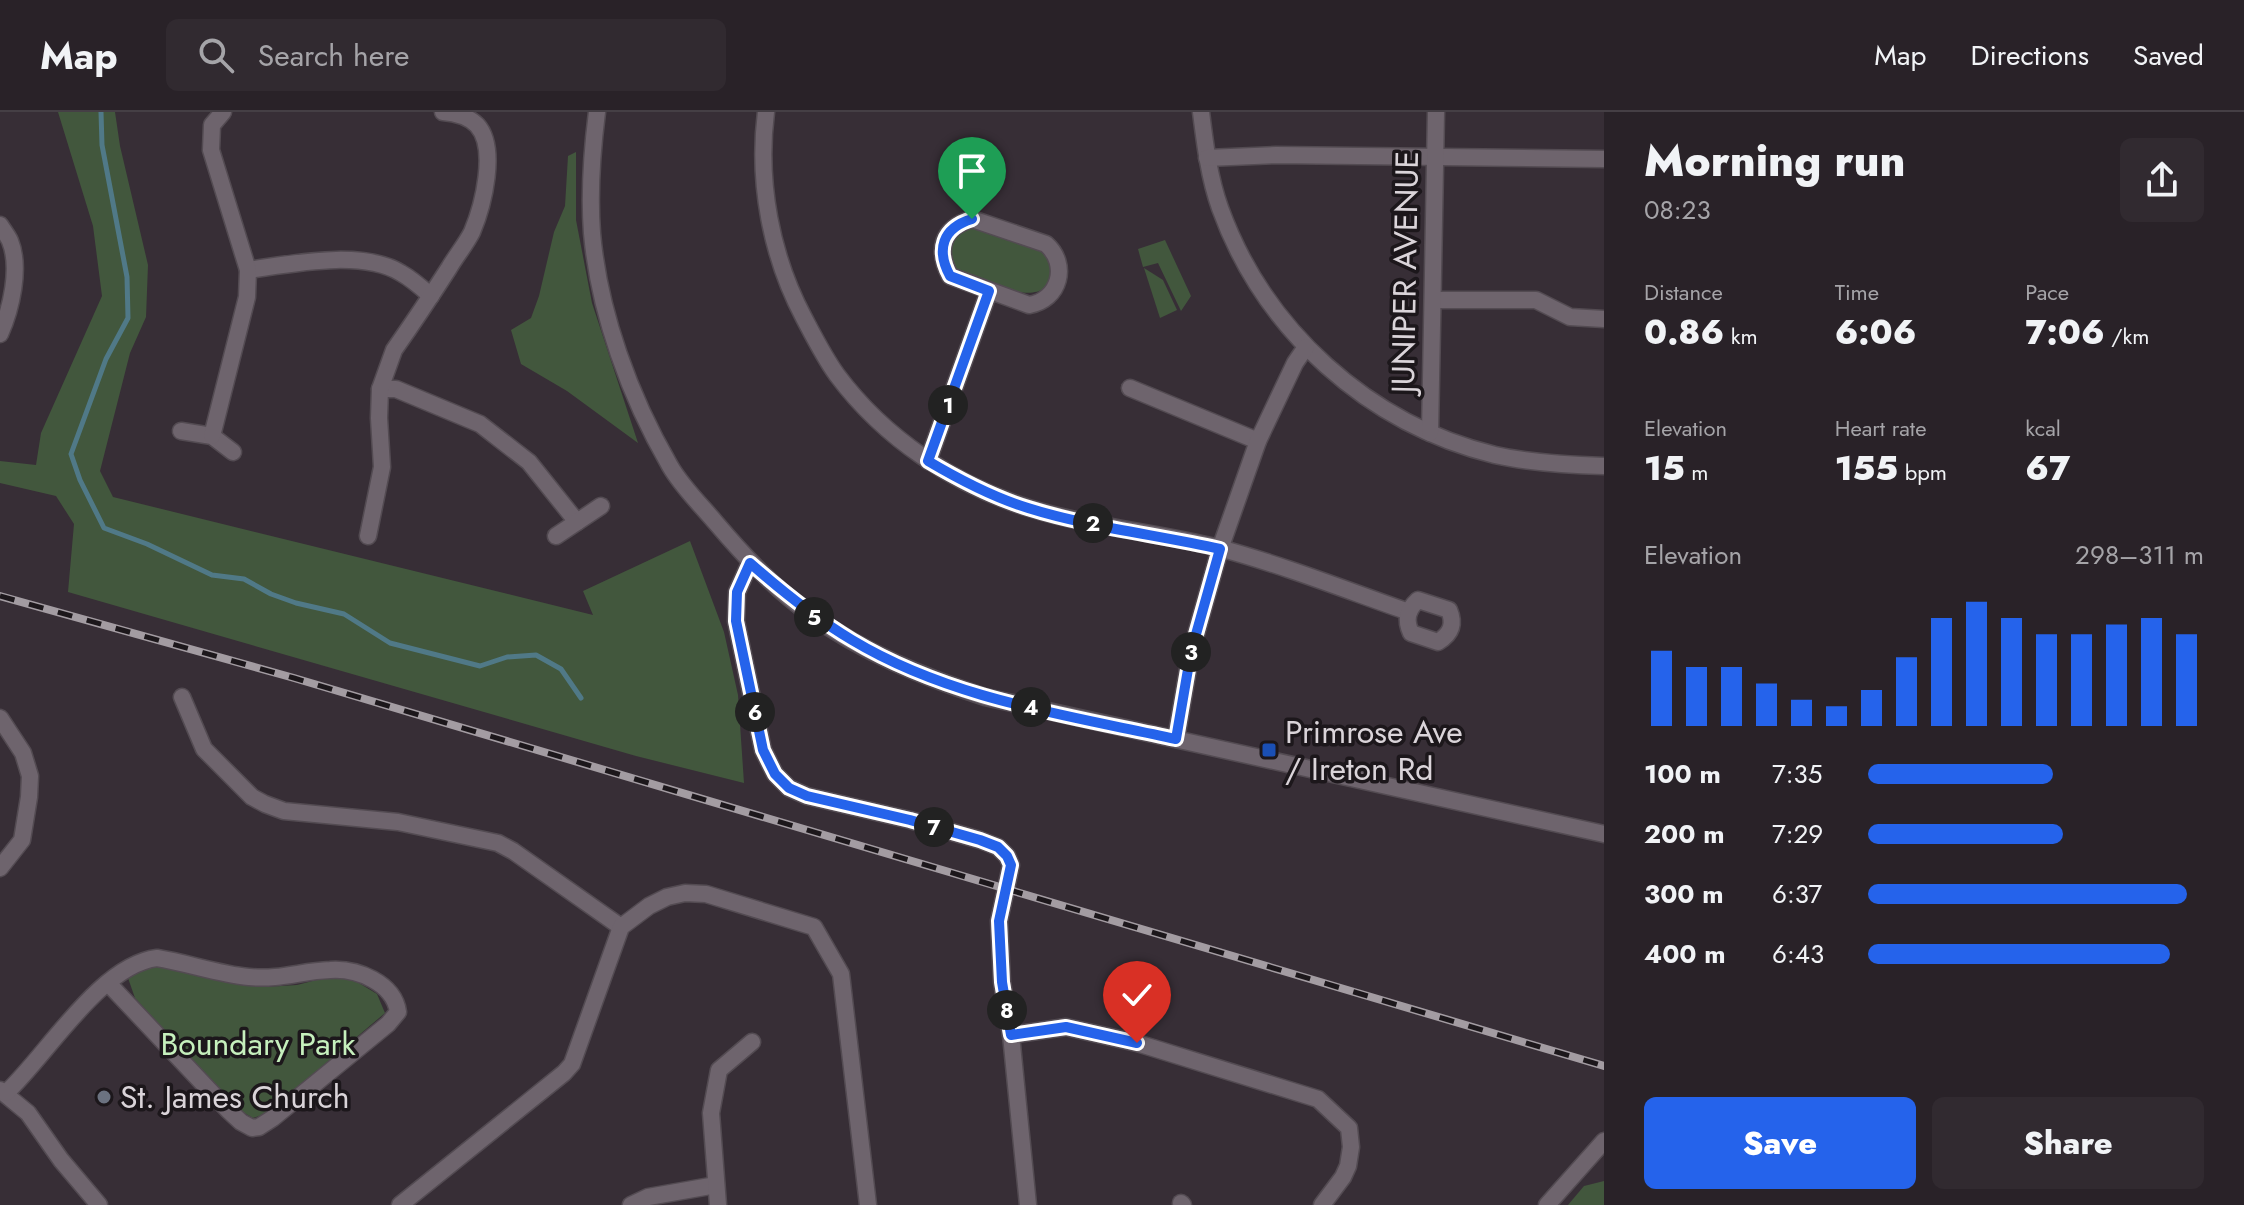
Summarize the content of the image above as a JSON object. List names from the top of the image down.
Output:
{
  "streets": {
    "street": ["JUNIPER AVENUE"]
  },
  "parks": ["Boundary Park"],
  "places": {
    "transit": ["Primrose Ave / Ireton Rd"],
    "other": ["St. James Church"]
  },
  "page": {
    "header": "Map",
    "search": "Search here",
    "nav": ["Map", "Directions", "Saved"],
    "heading": ["Morning run", "08:23"],
    "stats": [
      ["Distance", "0.86 km"],
      ["Time", "6:06"],
      ["Pace", "7:06 /km"],
      ["Elevation", "15 m"],
      ["Heart rate", "155 bpm"],
      ["kcal", "67"]
    ],
    "pins": [
      "1",
      "2",
      "5",
      "3",
      "4",
      "6",
      "7",
      "8"
    ],
    "chart": ["Elevation", "298–311 m"],
    "list": [
      {
        "name": "100 m",
        "note": "7:35"
      },
      {
        "name": "200 m",
        "note": "7:29"
      },
      {
        "name": "300 m",
        "note": "6:37"
      },
      {
        "name": "400 m",
        "note": "6:43"
      }
    ],
    "buttons": ["Save", "Share"]
  }
}
